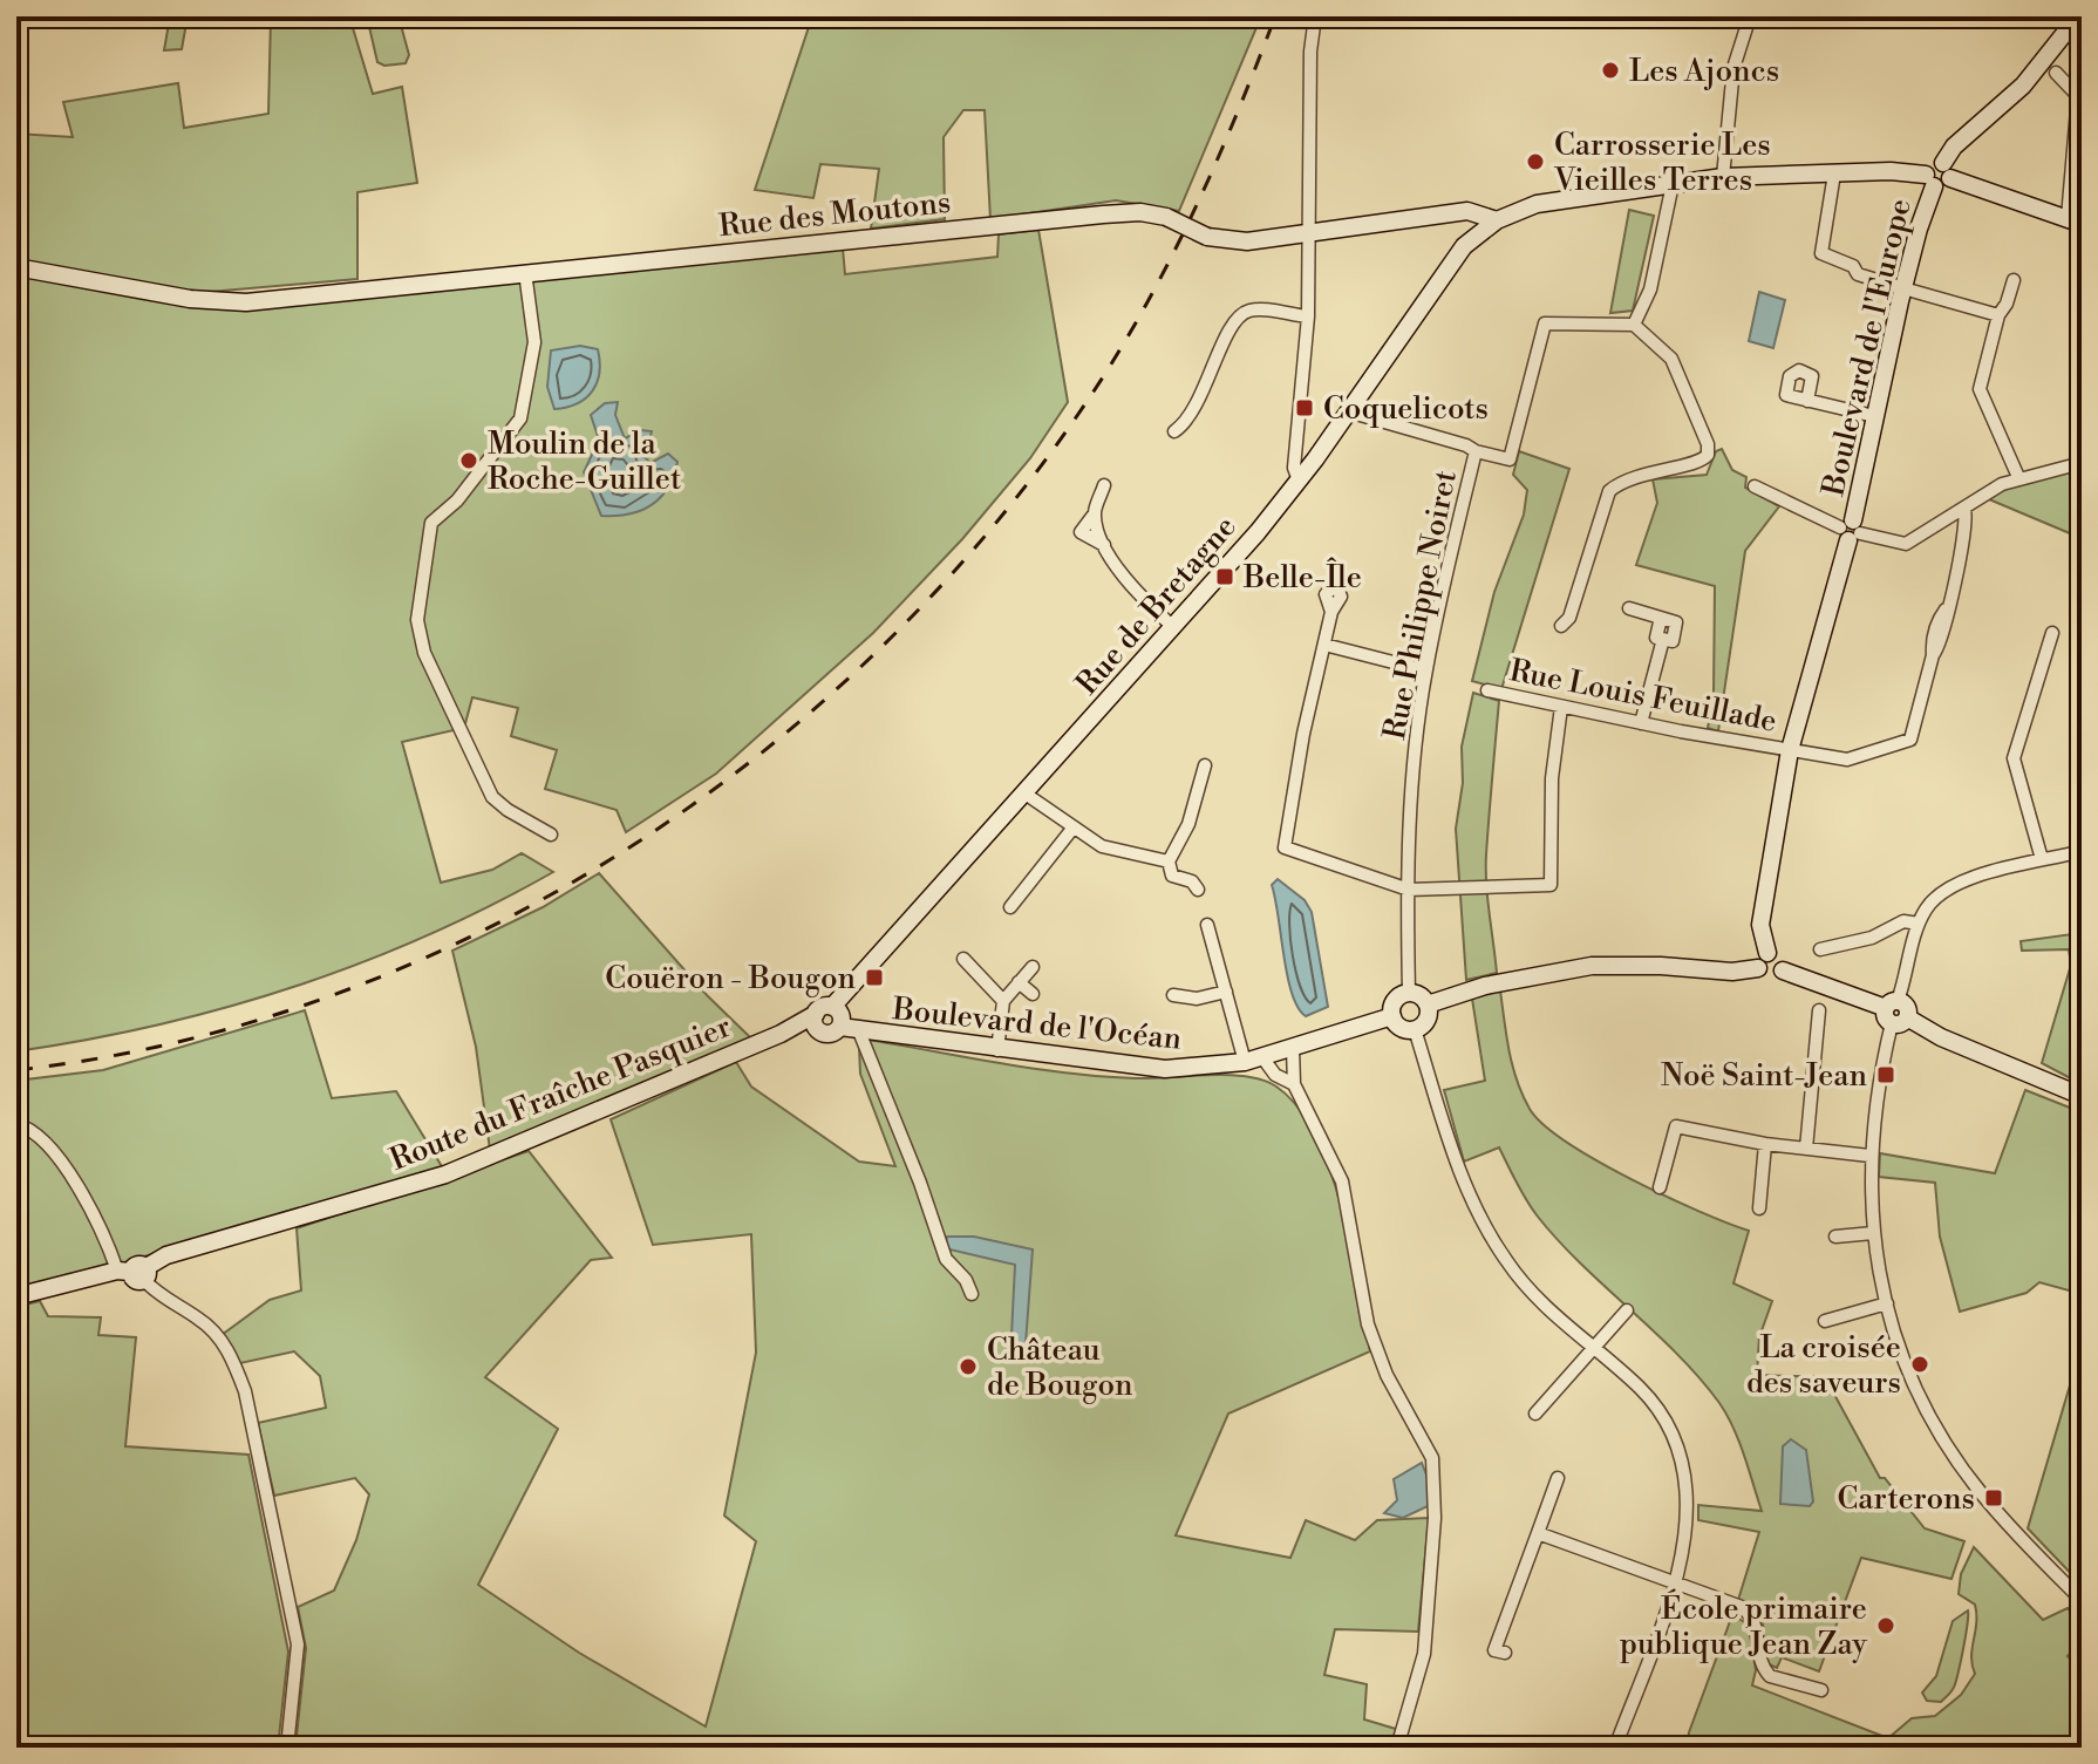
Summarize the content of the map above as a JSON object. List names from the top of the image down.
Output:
{
  "streets": {
    "main road": [
      "Rue des Moutons",
      "Boulevard de l'Europe",
      "Rue de Bretagne",
      "Boulevard de l'Océan",
      "Route du Fraîche Pasquier"
    ],
    "street": ["Rue Philippe Noiret", "Rue Louis Feuillade"]
  },
  "crossings": [
    ["Boulevard de l'Europe", "Rue de Bretagne"],
    ["Boulevard de l'Europe", "Rue Louis Feuillade"],
    ["Rue de Bretagne", "Rue Philippe Noiret"],
    ["Rue de Bretagne", "Boulevard de l'Océan"],
    ["Rue de Bretagne", "Route du Fraîche Pasquier"],
    ["Rue Philippe Noiret", "Boulevard de l'Océan"],
    ["Boulevard de l'Océan", "Route du Fraîche Pasquier"]
  ],
  "places": {
    "other": [
      "Les Ajoncs",
      "Carrosserie Les Vieilles Terres",
      "Moulin de la Roche-Guillet",
      "La croisée des saveurs",
      "Château de Bougon",
      "École primaire publique Jean Zay"
    ],
    "transit": [
      "Coquelicots",
      "Belle-Île",
      "Couëron - Bougon",
      "Noë Saint-Jean",
      "Carterons"
    ]
  }
}
